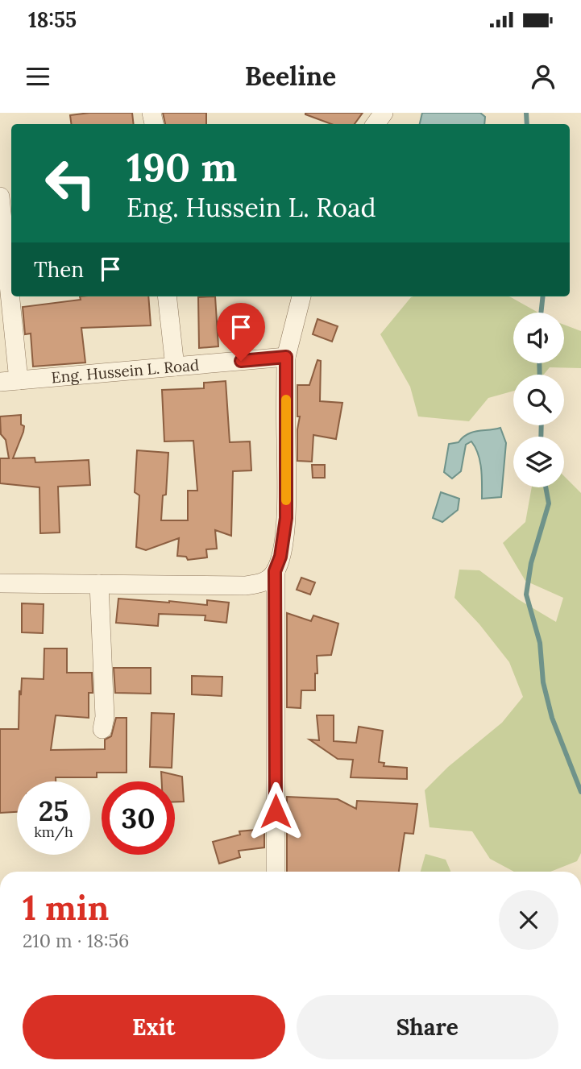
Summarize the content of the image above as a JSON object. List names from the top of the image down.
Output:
{
  "streets": {
    "street": ["Eng. Hussein L. Road"]
  },
  "page": {
    "status": "18:55",
    "header": "Beeline",
    "turn": ["190 m", "Eng. Hussein L. Road"],
    "then": "Then",
    "speed": "25 km/h",
    "limit": "30",
    "heading": ["1 min", "210 m · 18:56"],
    "buttons": ["Exit", "Share"]
  }
}
